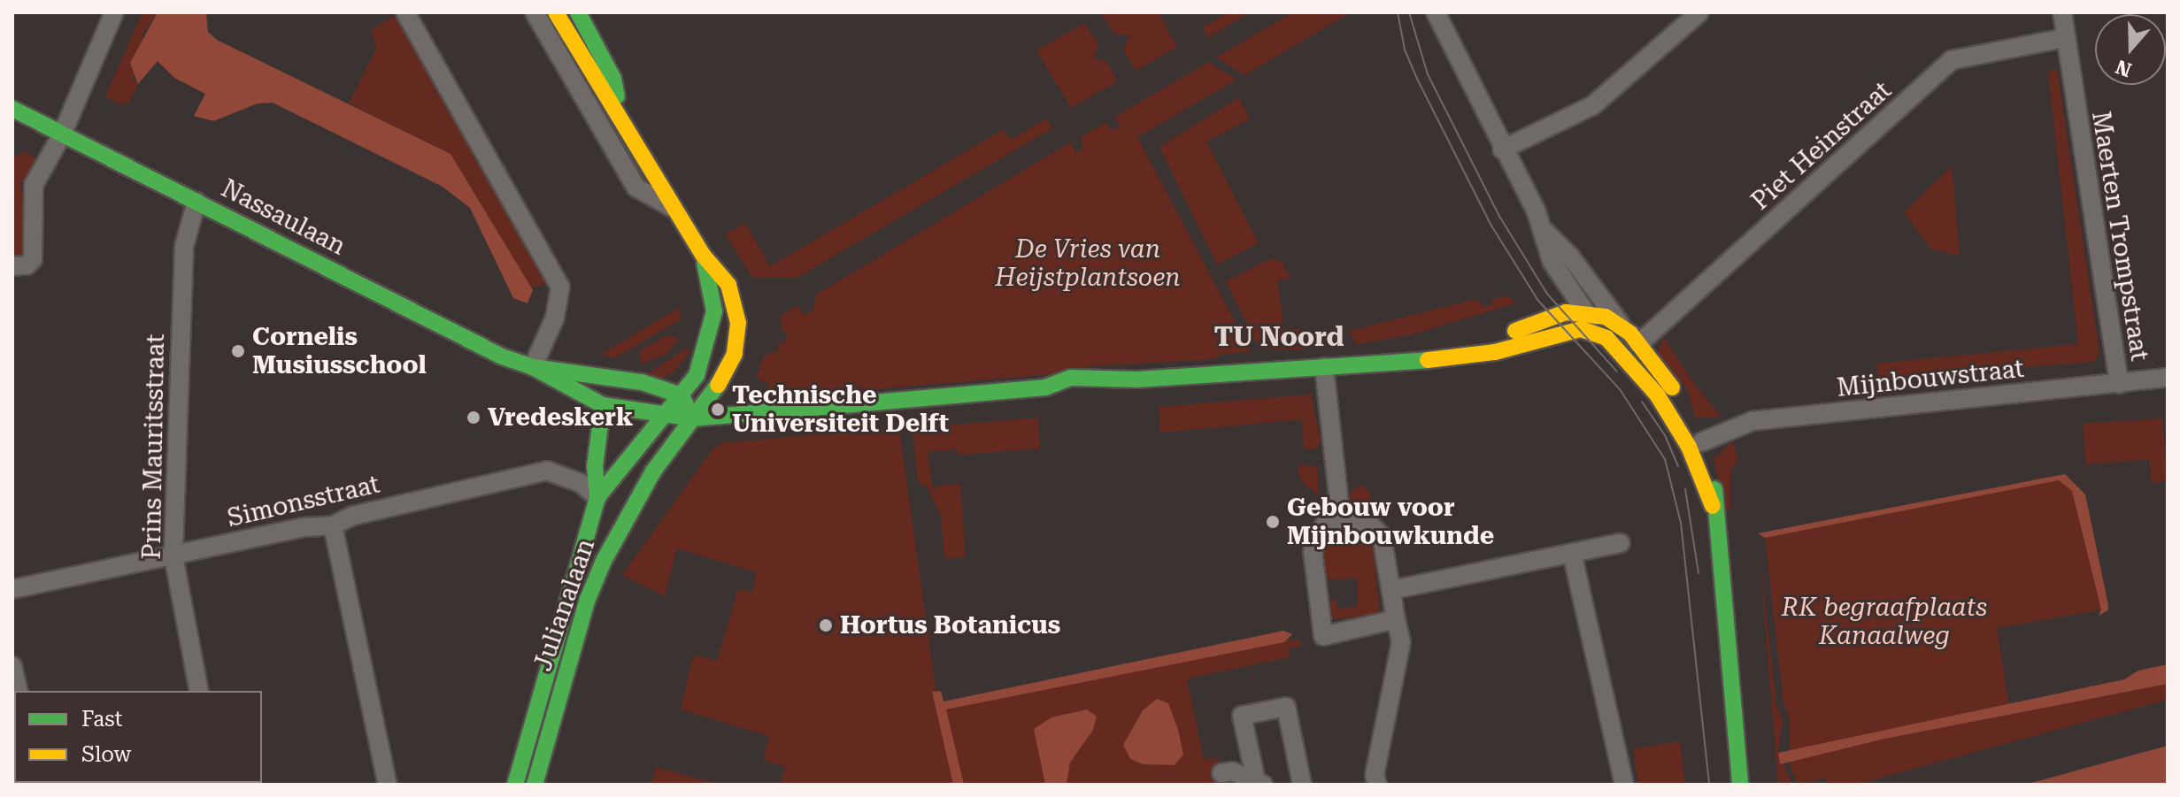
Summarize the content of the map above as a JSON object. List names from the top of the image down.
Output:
{
  "streets": {
    "main road": ["Nassaulaan", "Julianalaan"],
    "street": [
      "Piet Heinstraat",
      "Maerten Trompstraat",
      "Mijnbouwstraat",
      "Prins Mauritsstraat",
      "Simonsstraat"
    ]
  },
  "crossings": [
    ["Piet Heinstraat", "Maerten Trompstraat"],
    ["Nassaulaan", "Prins Mauritsstraat"],
    ["Maerten Trompstraat", "Mijnbouwstraat"],
    ["Prins Mauritsstraat", "Simonsstraat"],
    ["Simonsstraat", "Julianalaan"]
  ],
  "districts": ["TU Noord"],
  "parks": ["De Vries van Heijstplantsoen", "RK begraafplaats Kanaalweg"],
  "places": [
    "Cornelis Musiusschool",
    "Technische Universiteit Delft",
    "Vredeskerk",
    "Gebouw voor Mijnbouwkunde",
    "Hortus Botanicus"
  ],
  "legend": ["Fast", "Slow"],
  "north": "bottom"
}
